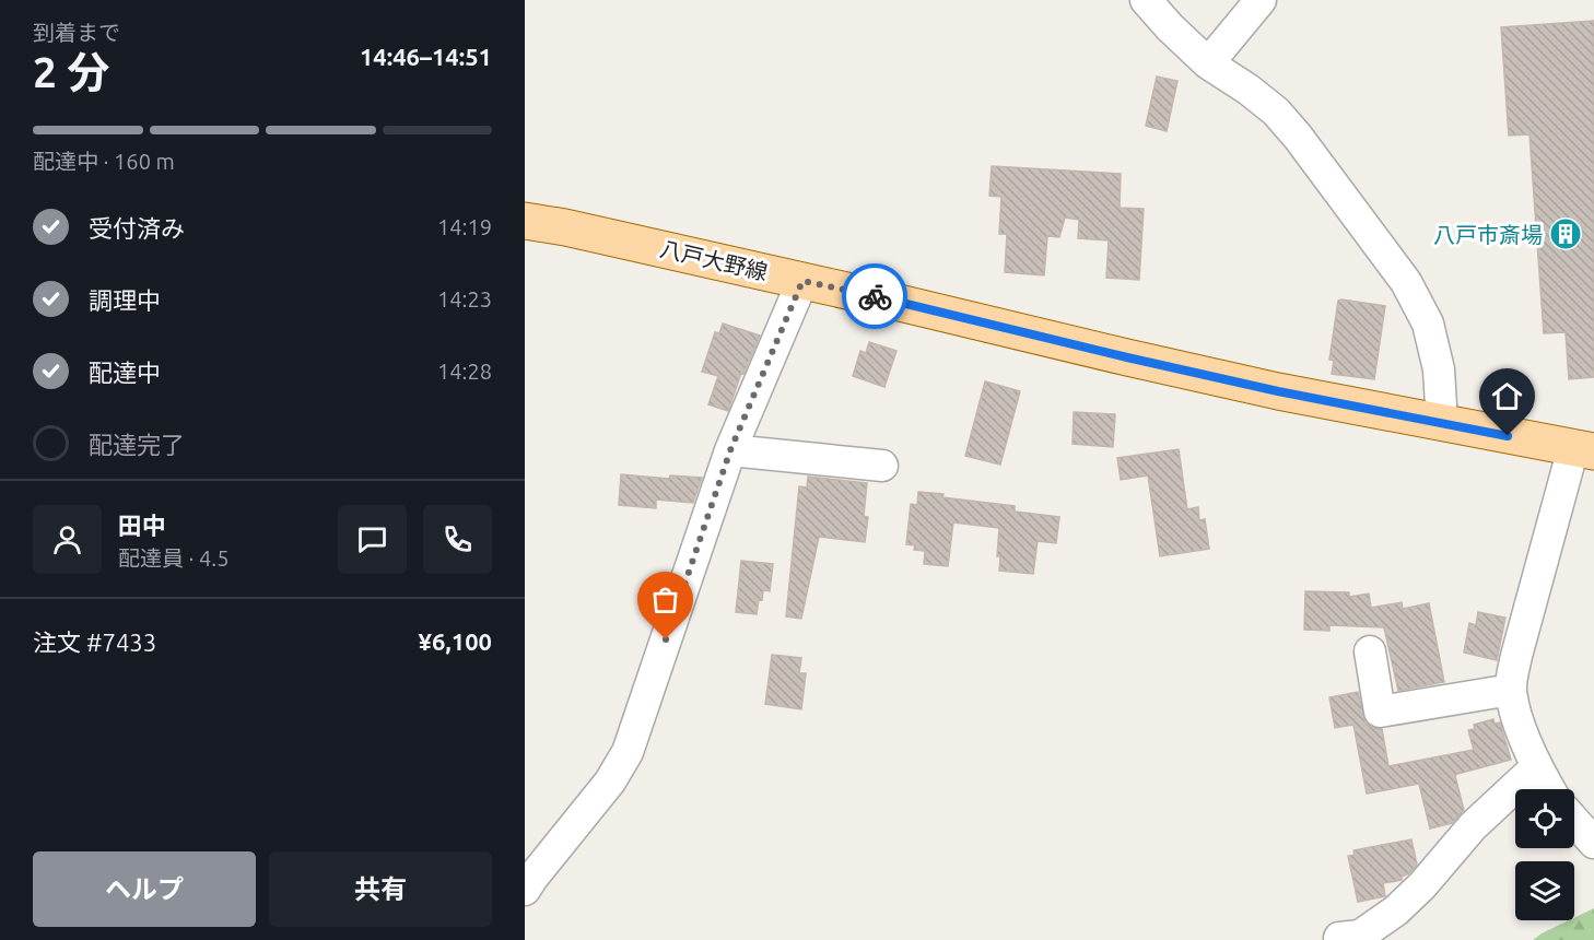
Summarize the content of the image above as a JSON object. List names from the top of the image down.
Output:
{
  "streets": {
    "main road": ["八戸大野線"]
  },
  "places": {
    "building": ["八戸市斎場"]
  },
  "page": {
    "heading": ["2 分", "到着まで", "14:46–14:51"],
    "panel": [
      "田中",
      "配達員 · 4.5",
      "注文 #7433",
      "¥6,100"
    ],
    "bar": "配達中 · 160 m",
    "list": [
      ["受付済み", "14:19"],
      ["調理中", "14:23"],
      ["配達中", "14:28"],
      "配達完了"
    ],
    "buttons": ["ヘルプ", "共有"]
  }
}
